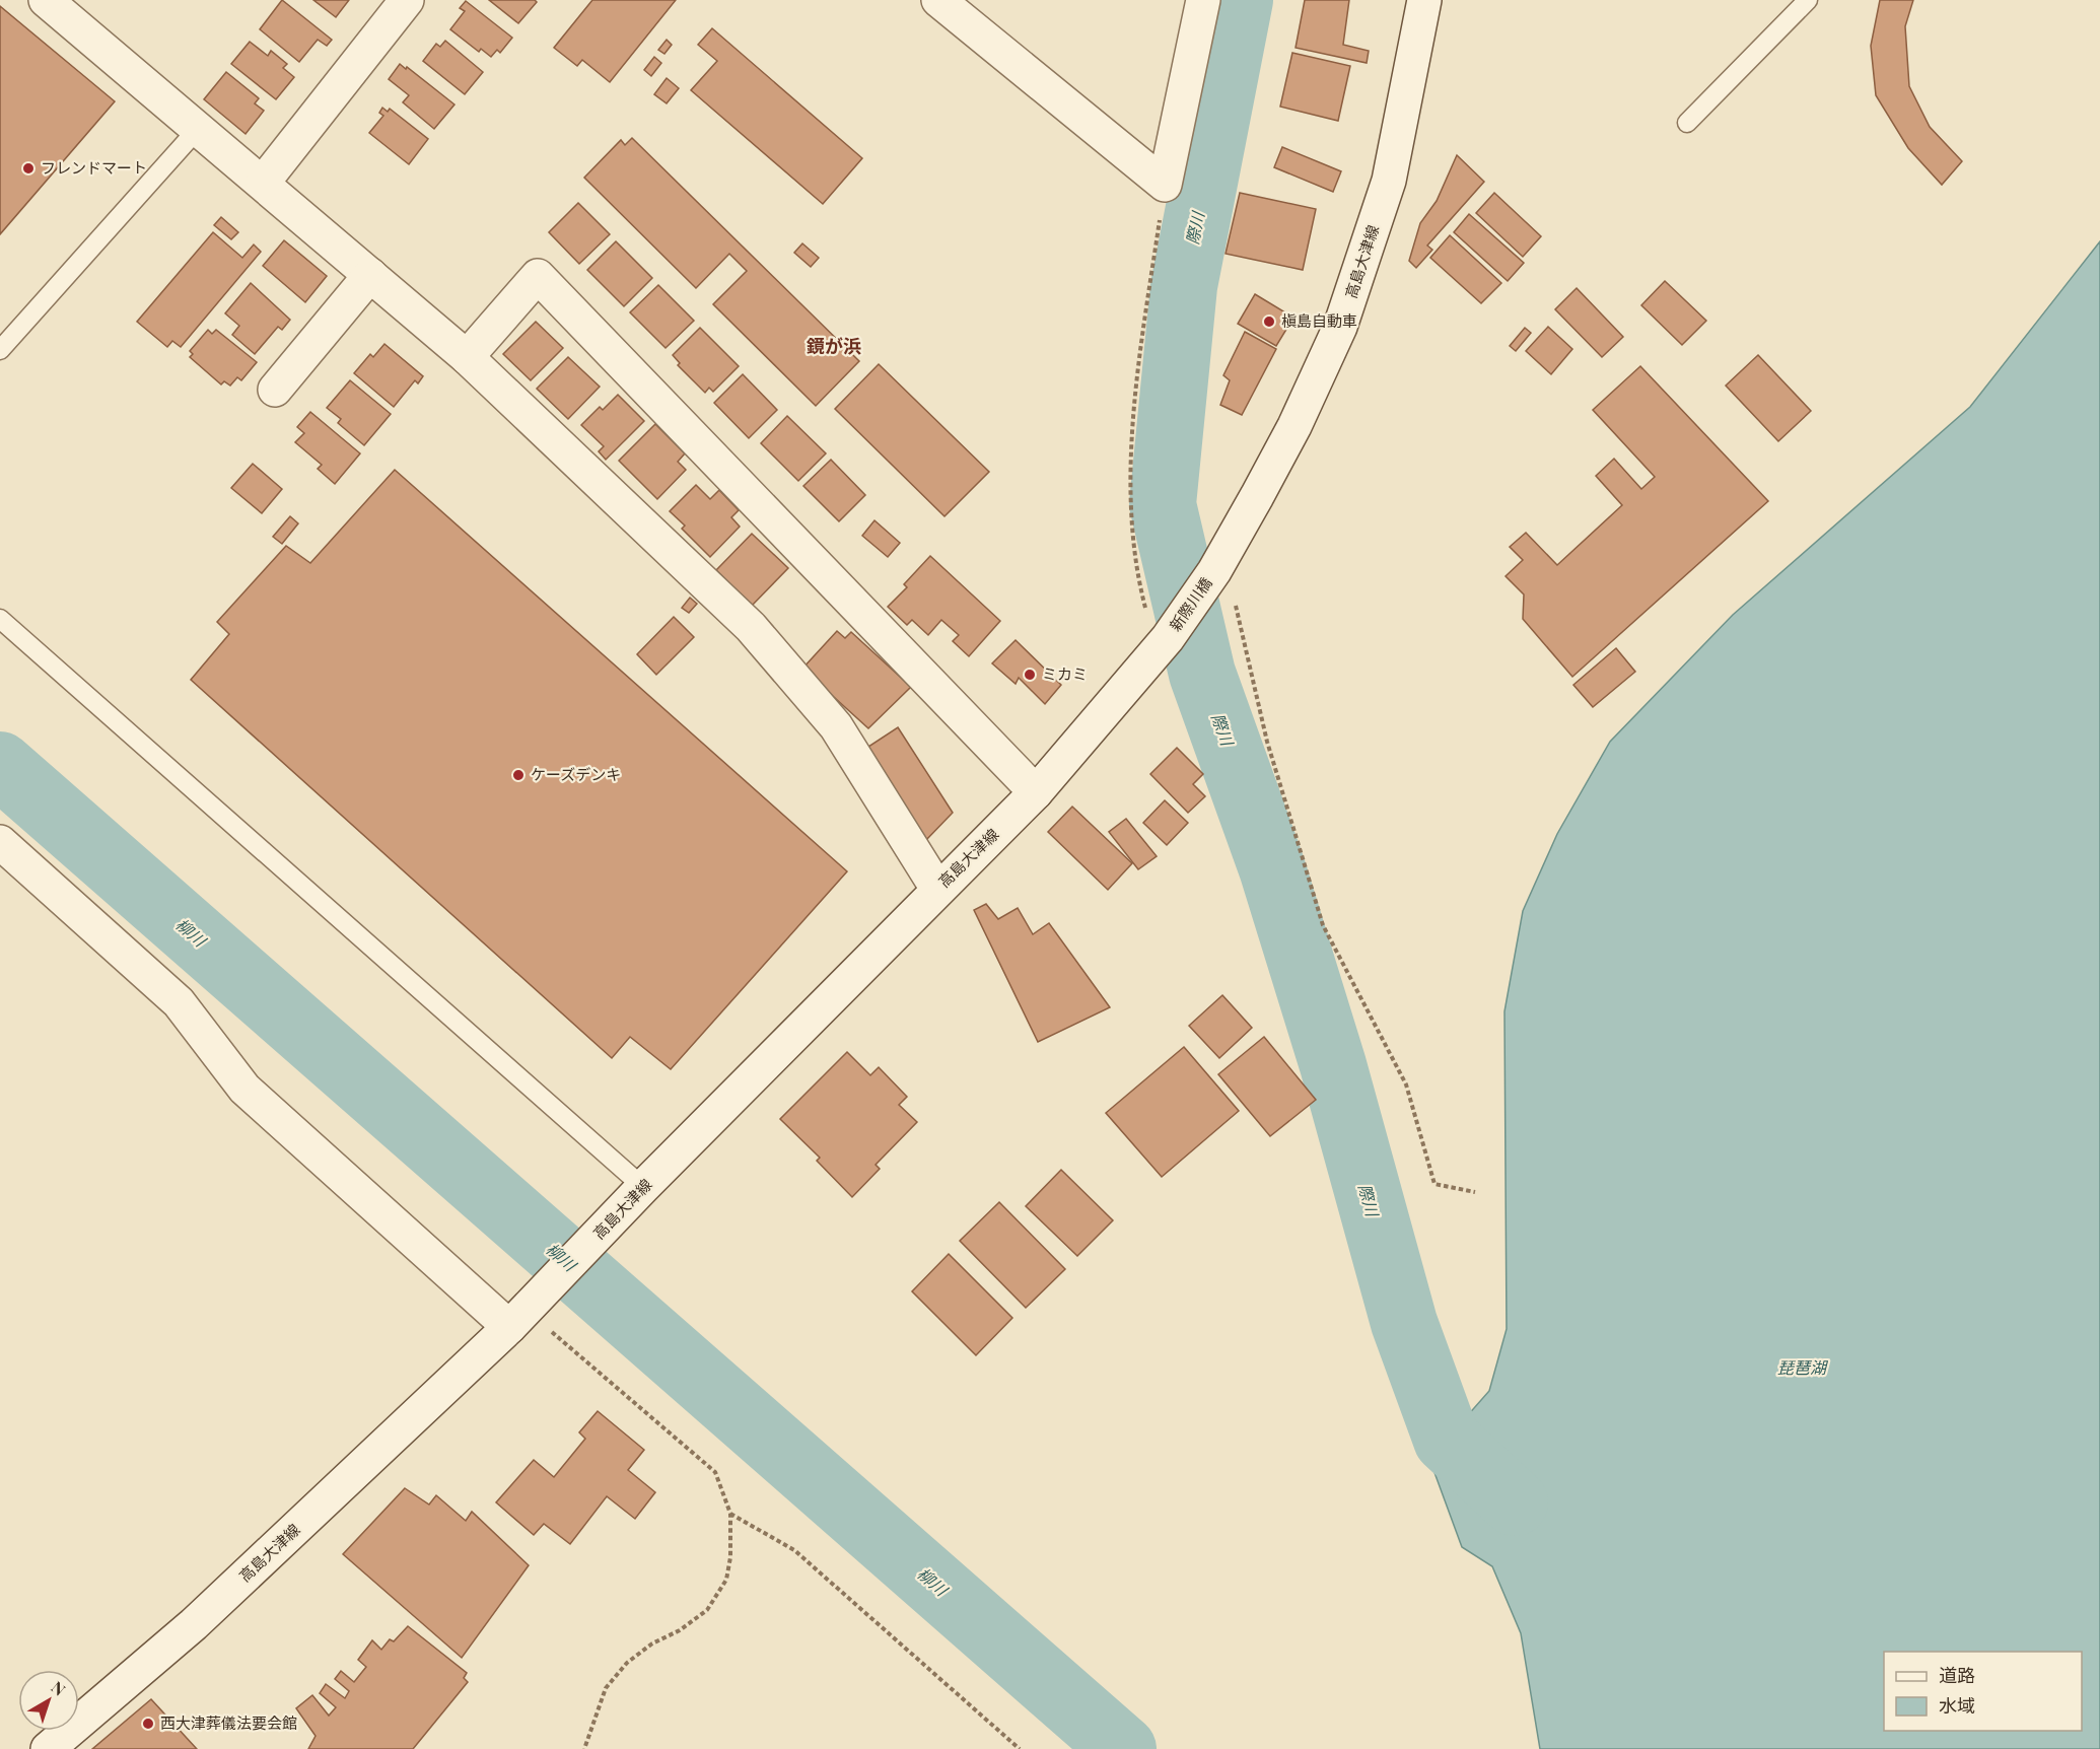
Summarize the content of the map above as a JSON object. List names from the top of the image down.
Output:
{
  "streets": {
    "street": ["高島大津線", "新際川橋"]
  },
  "crossings": [
    ["高島大津線", "新際川橋"]
  ],
  "districts": ["鏡が浜"],
  "water": ["際川", "柳川", "琵琶湖"],
  "places": [
    "フレンドマート",
    "槇島自動車",
    "ミカミ",
    "ケーズデンキ",
    "西大津葬儀法要会館"
  ],
  "legend": ["道路", "水域"],
  "north": "top right"
}
